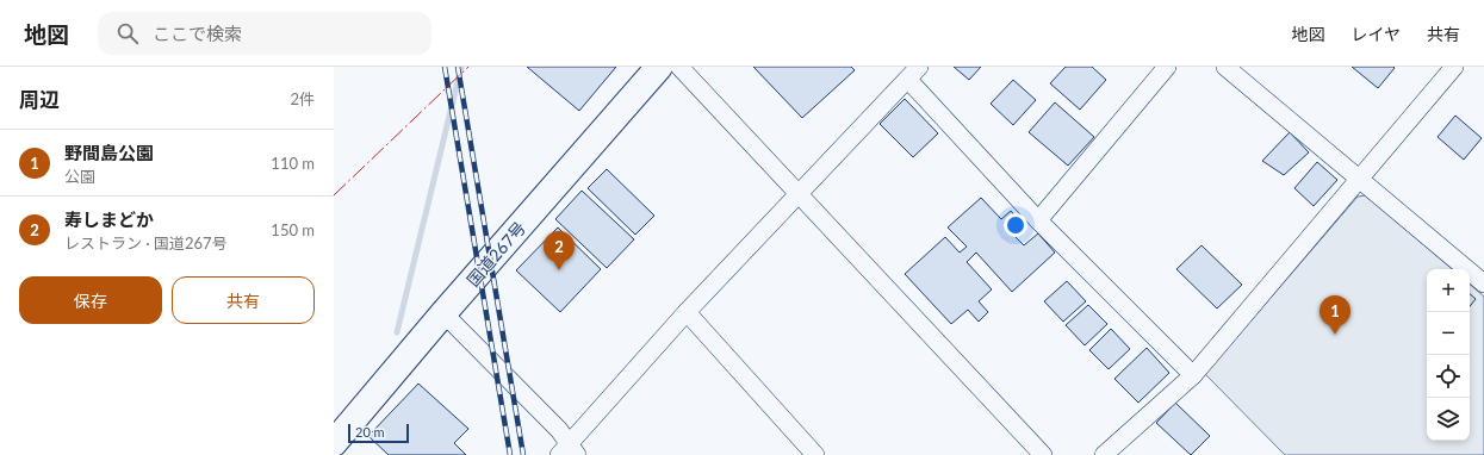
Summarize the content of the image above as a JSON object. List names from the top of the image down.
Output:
{
  "streets": {
    "highway": ["国道267号"]
  },
  "scale_bar": "20 m",
  "page": {
    "header": "地図",
    "search": "ここで検索",
    "nav": ["地図", "レイヤ", "共有"],
    "heading": ["周辺", "2件"],
    "list": [
      {
        "mark": "1",
        "name": "野間島公園",
        "note": "公園",
        "value": "110 m"
      },
      {
        "mark": "2",
        "name": "寿しまどか",
        "note": "レストラン · 国道267号",
        "value": "150 m"
      }
    ],
    "pins": ["2", "1"],
    "buttons": ["保存", "共有"],
    "map_buttons": ["+", "−"],
    "scale": "20 m"
  }
}
